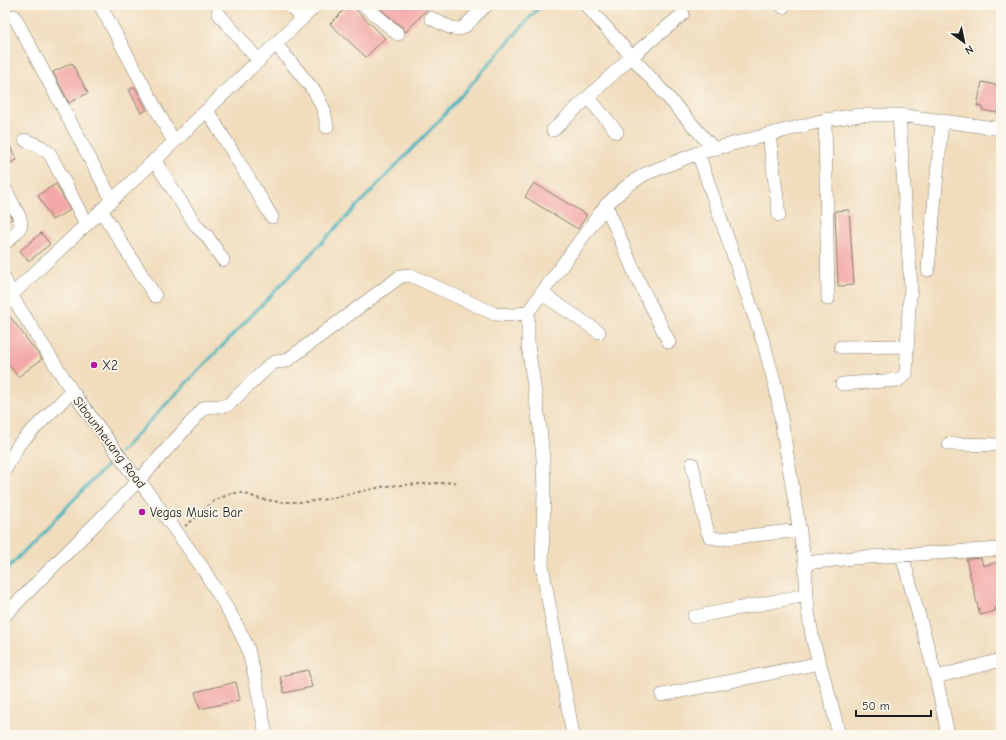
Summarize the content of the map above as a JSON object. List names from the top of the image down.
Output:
{
  "streets": {
    "street": ["Sibounheuang Road"]
  },
  "places": ["X2", "Vegas Music Bar"],
  "scale_bar": "50 m",
  "north": "bottom right"
}
